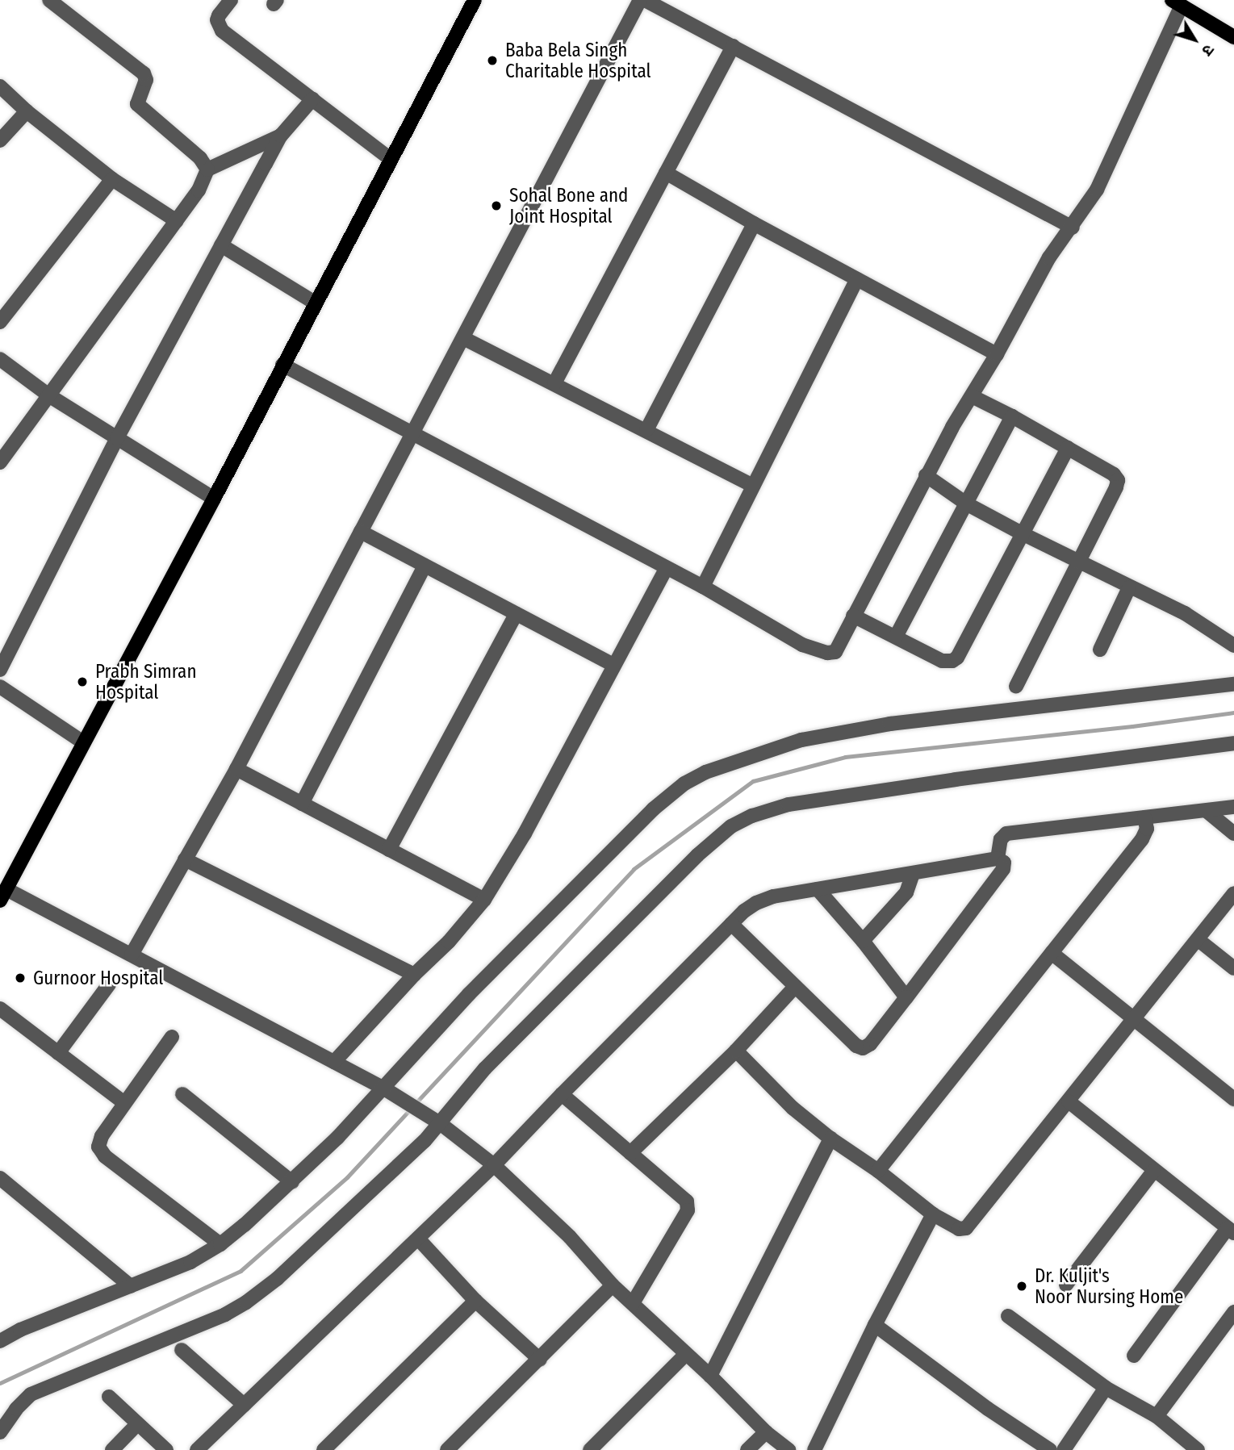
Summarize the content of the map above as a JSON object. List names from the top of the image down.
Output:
{
  "places": [
    "Baba Bela Singh Charitable Hospital",
    "Sohal Bone and Joint Hospital",
    "Prabh Simran Hospital",
    "Gurnoor Hospital",
    "Dr. Kuljit's Noor Nursing Home"
  ],
  "north": "bottom right"
}
